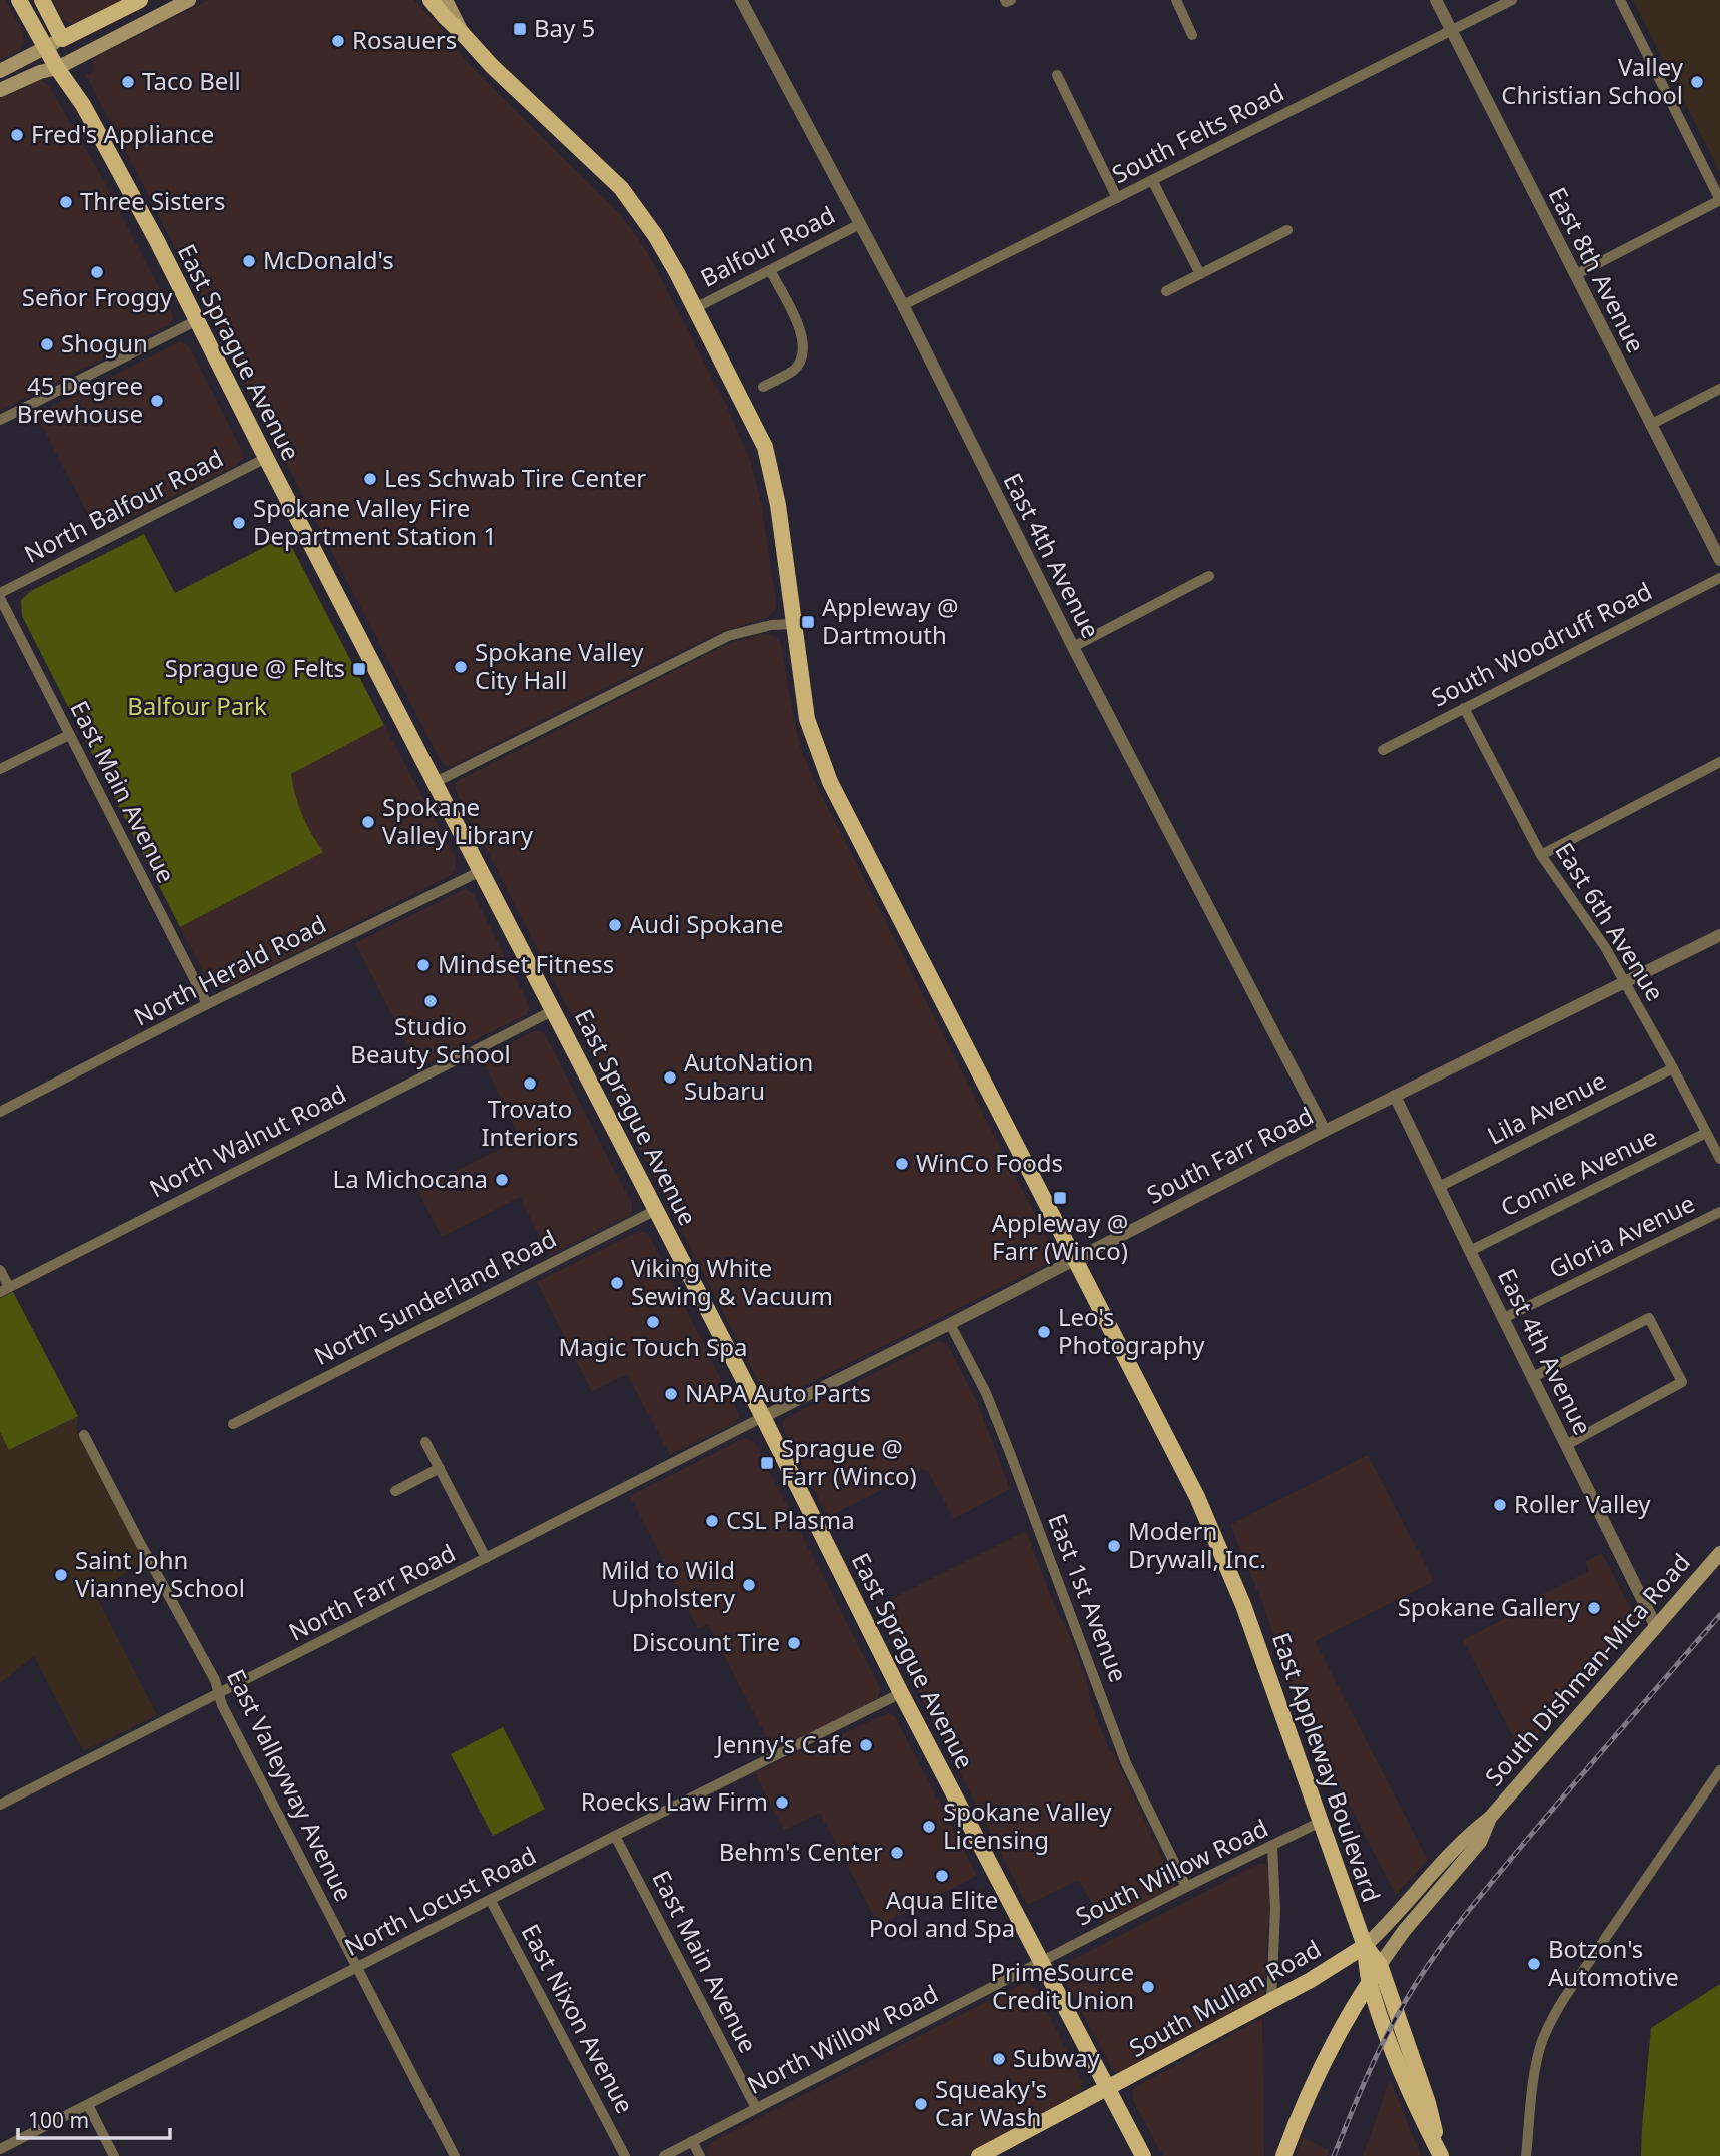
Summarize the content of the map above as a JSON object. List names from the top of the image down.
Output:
{
  "streets": {
    "main road": [
      "East Sprague Avenue",
      "South Dishman-Mica Road",
      "East Appleway Boulevard",
      "South Mullan Road"
    ],
    "street": [
      "South Felts Road",
      "Balfour Road",
      "East 8th Avenue",
      "North Balfour Road",
      "East 4th Avenue",
      "South Woodruff Road",
      "East Main Avenue",
      "East 6th Avenue",
      "North Herald Road",
      "Lila Avenue",
      "North Walnut Road",
      "South Farr Road",
      "Connie Avenue",
      "Gloria Avenue",
      "North Sunderland Road",
      "North Farr Road",
      "East 1st Avenue",
      "East Valleyway Avenue",
      "South Willow Road",
      "North Locust Road",
      "East Nixon Avenue",
      "North Willow Road"
    ]
  },
  "crossings": [
    ["South Felts Road", "East 8th Avenue"],
    ["South Felts Road", "East 4th Avenue"],
    ["Balfour Road", "East 4th Avenue"],
    ["East Sprague Avenue", "North Balfour Road"],
    ["East Sprague Avenue", "North Herald Road"],
    ["East Sprague Avenue", "North Walnut Road"],
    ["East Sprague Avenue", "South Farr Road"],
    ["East Sprague Avenue", "North Sunderland Road"],
    ["East Sprague Avenue", "North Farr Road"],
    ["East Sprague Avenue", "South Willow Road"],
    ["East Sprague Avenue", "North Locust Road"],
    ["East Sprague Avenue", "South Mullan Road"],
    ["East Sprague Avenue", "North Willow Road"],
    ["North Balfour Road", "East Main Avenue"],
    ["East 4th Avenue", "Lila Avenue"],
    ["East 4th Avenue", "South Farr Road"],
    ["East 4th Avenue", "Connie Avenue"],
    ["East 4th Avenue", "Gloria Avenue"],
    ["East 4th Avenue", "South Dishman-Mica Road"],
    ["South Woodruff Road", "East 6th Avenue"],
    ["East Main Avenue", "North Herald Road"],
    ["East Main Avenue", "North Locust Road"],
    ["East Main Avenue", "North Willow Road"],
    ["East 6th Avenue", "Lila Avenue"],
    ["East 6th Avenue", "South Farr Road"],
    ["East 6th Avenue", "Connie Avenue"],
    ["South Farr Road", "North Farr Road"],
    ["South Farr Road", "East 1st Avenue"],
    ["South Farr Road", "East Appleway Boulevard"],
    ["North Farr Road", "East Valleyway Avenue"],
    ["East 1st Avenue", "South Willow Road"],
    ["South Dishman-Mica Road", "East Appleway Boulevard"],
    ["South Dishman-Mica Road", "South Mullan Road"],
    ["East Appleway Boulevard", "South Willow Road"],
    ["East Appleway Boulevard", "South Mullan Road"],
    ["East Valleyway Avenue", "North Locust Road"],
    ["South Willow Road", "North Willow Road"],
    ["North Locust Road", "East Nixon Avenue"]
  ],
  "parks": ["Balfour Park"],
  "places": {
    "transit": [
      "Bay 5",
      "Appleway @ Dartmouth",
      "Sprague @ Felts",
      "Appleway @ Farr (Winco)",
      "Sprague @ Farr (Winco)"
    ],
    "other": [
      "Rosauers",
      "Taco Bell",
      "Valley Christian School",
      "Fred's Appliance",
      "Three Sisters",
      "McDonald's",
      "Señor Froggy",
      "Shogun",
      "45 Degree Brewhouse",
      "Les Schwab Tire Center",
      "Spokane Valley Fire Department Station 1",
      "Spokane Valley City Hall",
      "Spokane Valley Library",
      "Audi Spokane",
      "Mindset Fitness",
      "Studio Beauty School",
      "AutoNation Subaru",
      "Trovato Interiors",
      "WinCo Foods",
      "La Michocana",
      "Viking White Sewing & Vacuum",
      "Magic Touch Spa",
      "Leo's Photography",
      "NAPA Auto Parts",
      "Roller Valley",
      "CSL Plasma",
      "Modern Drywall, Inc.",
      "Saint John Vianney School",
      "Mild to Wild Upholstery",
      "Spokane Gallery",
      "Discount Tire",
      "Jenny's Cafe",
      "Roecks Law Firm",
      "Spokane Valley Licensing",
      "Behm's Center",
      "Aqua Elite Pool and Spa",
      "Botzon's Automotive",
      "PrimeSource Credit Union",
      "Subway",
      "Squeaky's Car Wash"
    ]
  },
  "scale_bar": "100 m"
}
